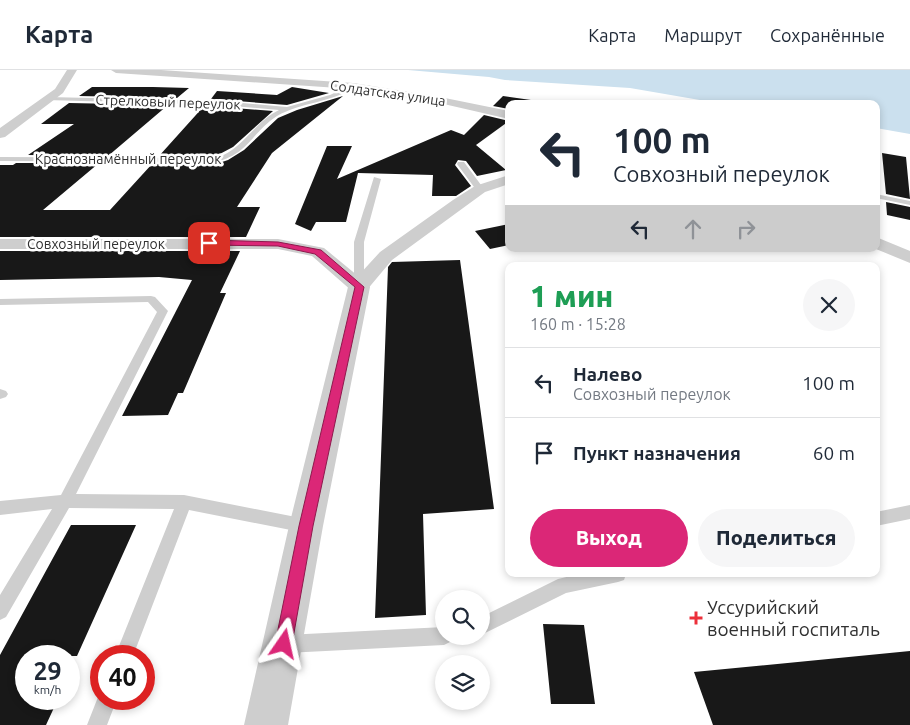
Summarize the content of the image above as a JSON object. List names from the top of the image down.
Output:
{
  "streets": {
    "street": ["Солдатская улица", "Совхозный переулок"],
    "lane": ["Стрелковый переулок", "Краснознамённый переулок"]
  },
  "crossings": [
    ["Солдатская улица", "Краснознамённый переулок"],
    ["Стрелковый переулок", "Краснознамённый переулок"]
  ],
  "places": {
    "health": ["Уссурийский военный госпиталь"]
  },
  "page": {
    "header": "Карта",
    "nav": ["Карта", "Маршрут", "Сохранённые"],
    "turn": ["100 m", "Совхозный переулок"],
    "heading": ["1 мин", "160 m · 15:28"],
    "list": [
      {
        "name": "Налево",
        "note": "Совхозный переулок",
        "value": "100 m"
      },
      {
        "name": "Пункт назначения",
        "value": "60 m"
      }
    ],
    "buttons": ["Выход", "Поделиться"],
    "speed": "29 km/h",
    "limit": "40"
  }
}
